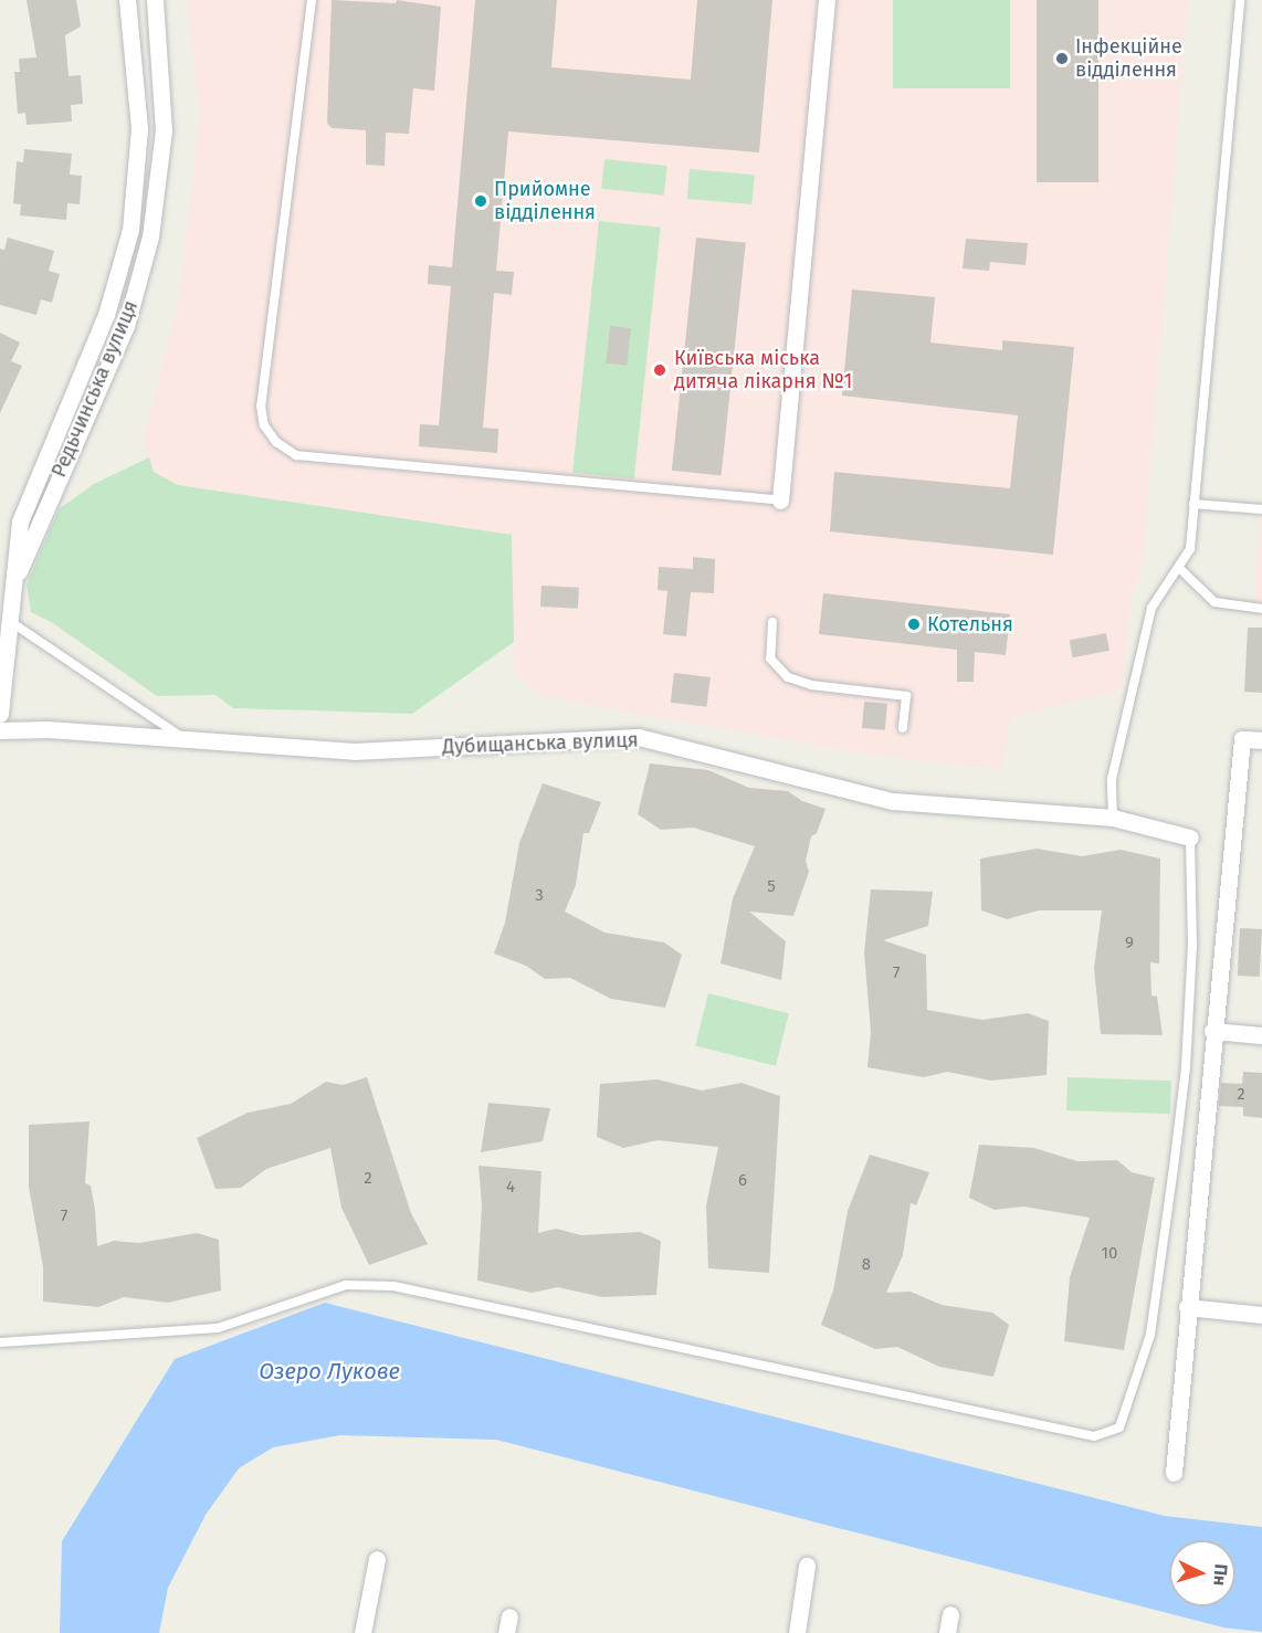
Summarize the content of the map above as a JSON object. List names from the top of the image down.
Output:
{
  "streets": {
    "street": ["Редьчинська вулиця", "Дубищанська вулиця"]
  },
  "water": ["Озеро Лукове"],
  "places": [
    "Інфекційне відділення",
    "Прийомне відділення",
    "Київська міська дитяча лікарня №1",
    "Котельня"
  ],
  "house_numbers": [
    "5",
    "3",
    "9",
    "7",
    "2",
    "2",
    "6",
    "4",
    "7",
    "10",
    "8"
  ],
  "north": "right"
}
